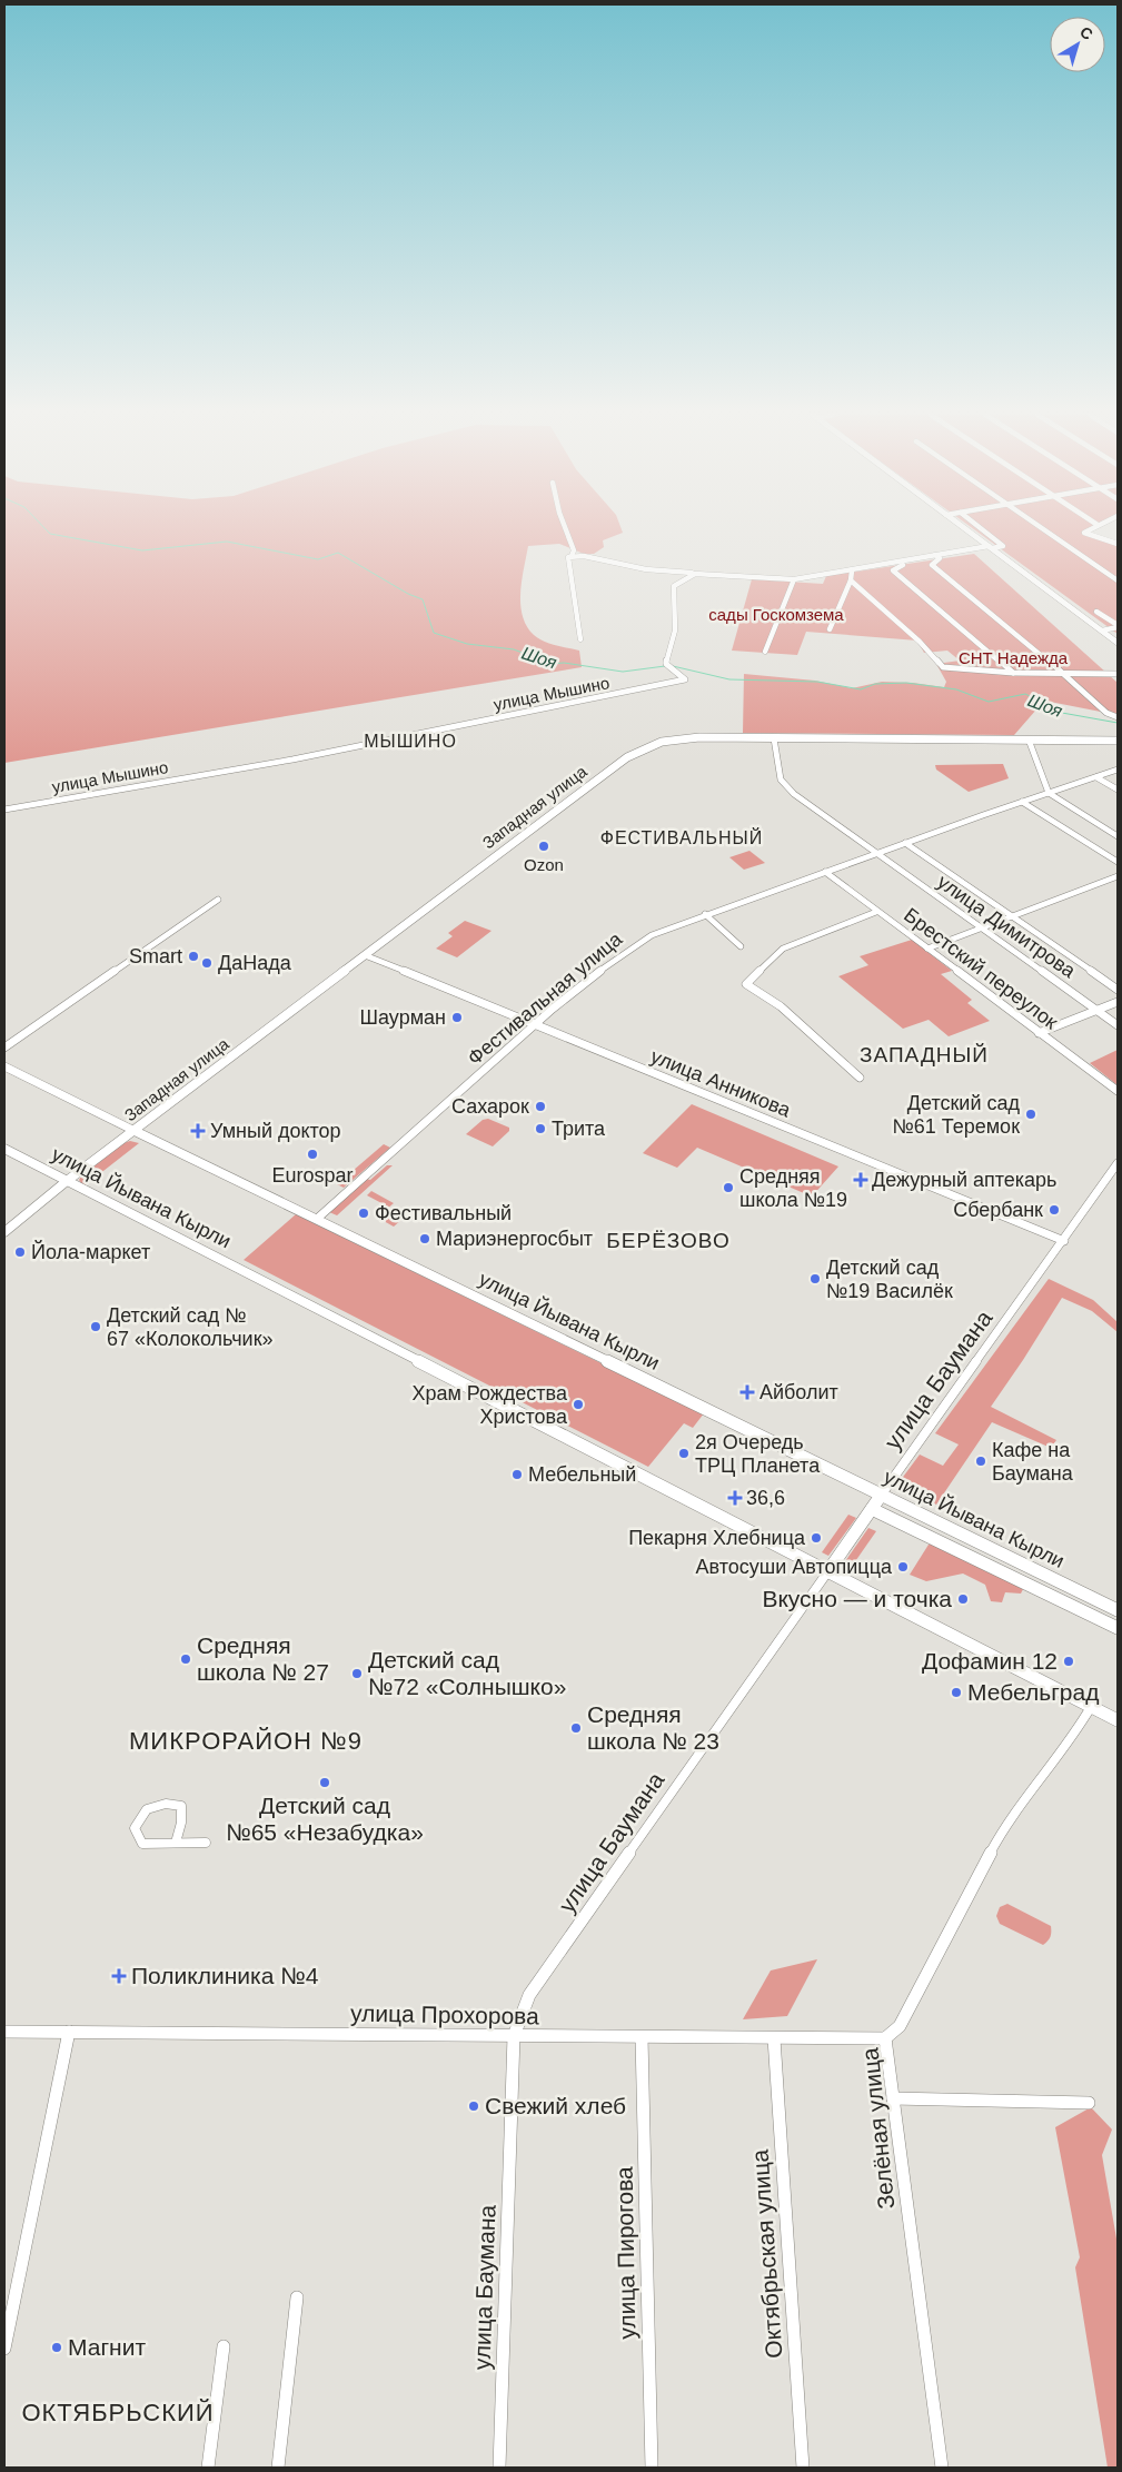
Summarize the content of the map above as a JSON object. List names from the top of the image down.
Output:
{
  "streets": {
    "main road": ["Западная улица", "улица Йывана Кырли", "улица Баумана"],
    "street": [
      "улица Мышино",
      "улица Димитрова",
      "Брестский переулок",
      "Фестивальная улица",
      "улица Анникова",
      "улица Прохорова",
      "Зелёная улица",
      "улица Пирогова",
      "Октябрьская улица"
    ]
  },
  "crossings": [
    ["Западная улица", "улица Димитрова"],
    ["Западная улица", "улица Анникова"],
    ["Западная улица", "улица Йывана Кырли"],
    ["улица Димитрова", "Фестивальная улица"],
    ["Брестский переулок", "Фестивальная улица"],
    ["Фестивальная улица", "улица Анникова"],
    ["Фестивальная улица", "улица Йывана Кырли"],
    ["улица Анникова", "улица Баумана"],
    ["улица Йывана Кырли", "улица Баумана"],
    ["улица Йывана Кырли", "Зелёная улица"],
    ["улица Баумана", "улица Прохорова"],
    ["улица Прохорова", "Зелёная улица"],
    ["улица Прохорова", "улица Пирогова"],
    ["улица Прохорова", "Октябрьская улица"]
  ],
  "districts": [
    "МЫШИНО",
    "ФЕСТИВАЛЬНЫЙ",
    "ЗАПАДНЫЙ",
    "БЕРЁЗОВО",
    "МИКРОРАЙОН №9",
    "ОКТЯБРЬСКИЙ"
  ],
  "water": ["Шоя"],
  "parks": ["сады Госкомзема", "СНТ Надежда"],
  "places": {
    "other": [
      "Ozon",
      "Smart",
      "ДаНада",
      "Шаурман",
      "Сахарок",
      "Детский сад №61 Теремок",
      "Трита",
      "Eurospar",
      "Средняя школа №19",
      "Сбербанк",
      "Фестивальный",
      "Мариэнергосбыт",
      "Йола-маркет",
      "Детский сад №19 Василёк",
      "Детский сад № 67 «Колокольчик»",
      "Храм Рождества Христова",
      "2я Очередь ТРЦ Планета",
      "Кафе на Баумана",
      "Мебельный",
      "Пекарня Хлебница",
      "Автосуши Автопицца",
      "Вкусно — и точка",
      "Средняя школа № 27",
      "Дофамин 12",
      "Детский сад №72 «Солнышко»",
      "Мебельград",
      "Средняя школа № 23",
      "Детский сад №65 «Незабудка»",
      "Свежий хлеб",
      "Магнит"
    ],
    "health": [
      "Умный доктор",
      "Дежурный аптекарь",
      "Айболит",
      "36,6",
      "Поликлиника №4"
    ]
  },
  "north": "top right"
}
